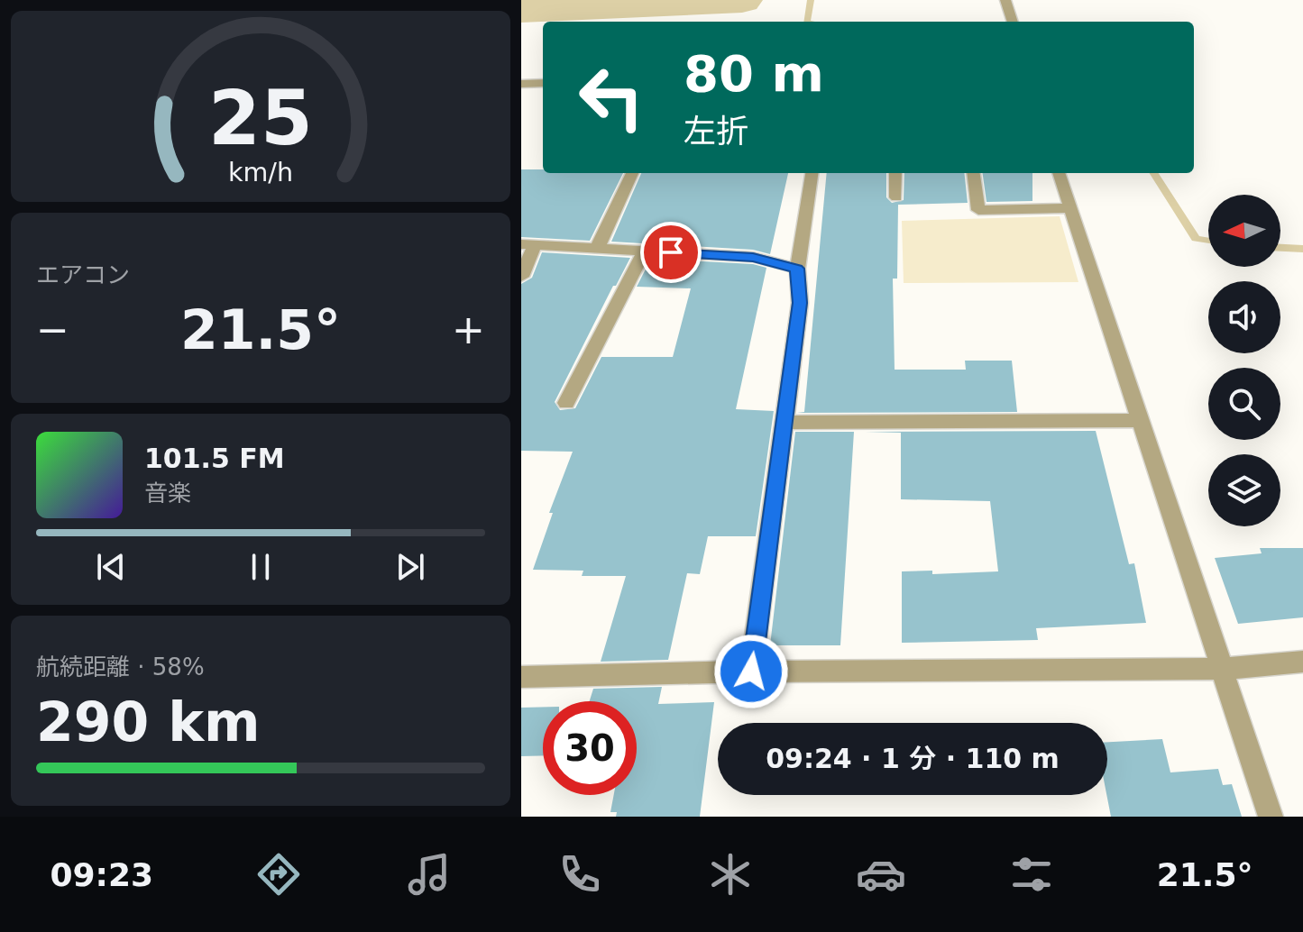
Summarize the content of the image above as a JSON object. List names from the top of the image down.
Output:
{
  "north": "left",
  "page": {
    "turn": ["80 m", "左折"],
    "tile": [
      "エアコン",
      ["航続距離 · 58%", "290 km"]
    ],
    "heat": ["−", "21.5°", "+"],
    "song": ["101.5 FM", "音楽"],
    "limit": "30",
    "trip": "09:24 · 1 分 · 110 m",
    "tabs": ["09:23", "21.5°"],
    "gauge": ["25", "km/h"]
  }
}
